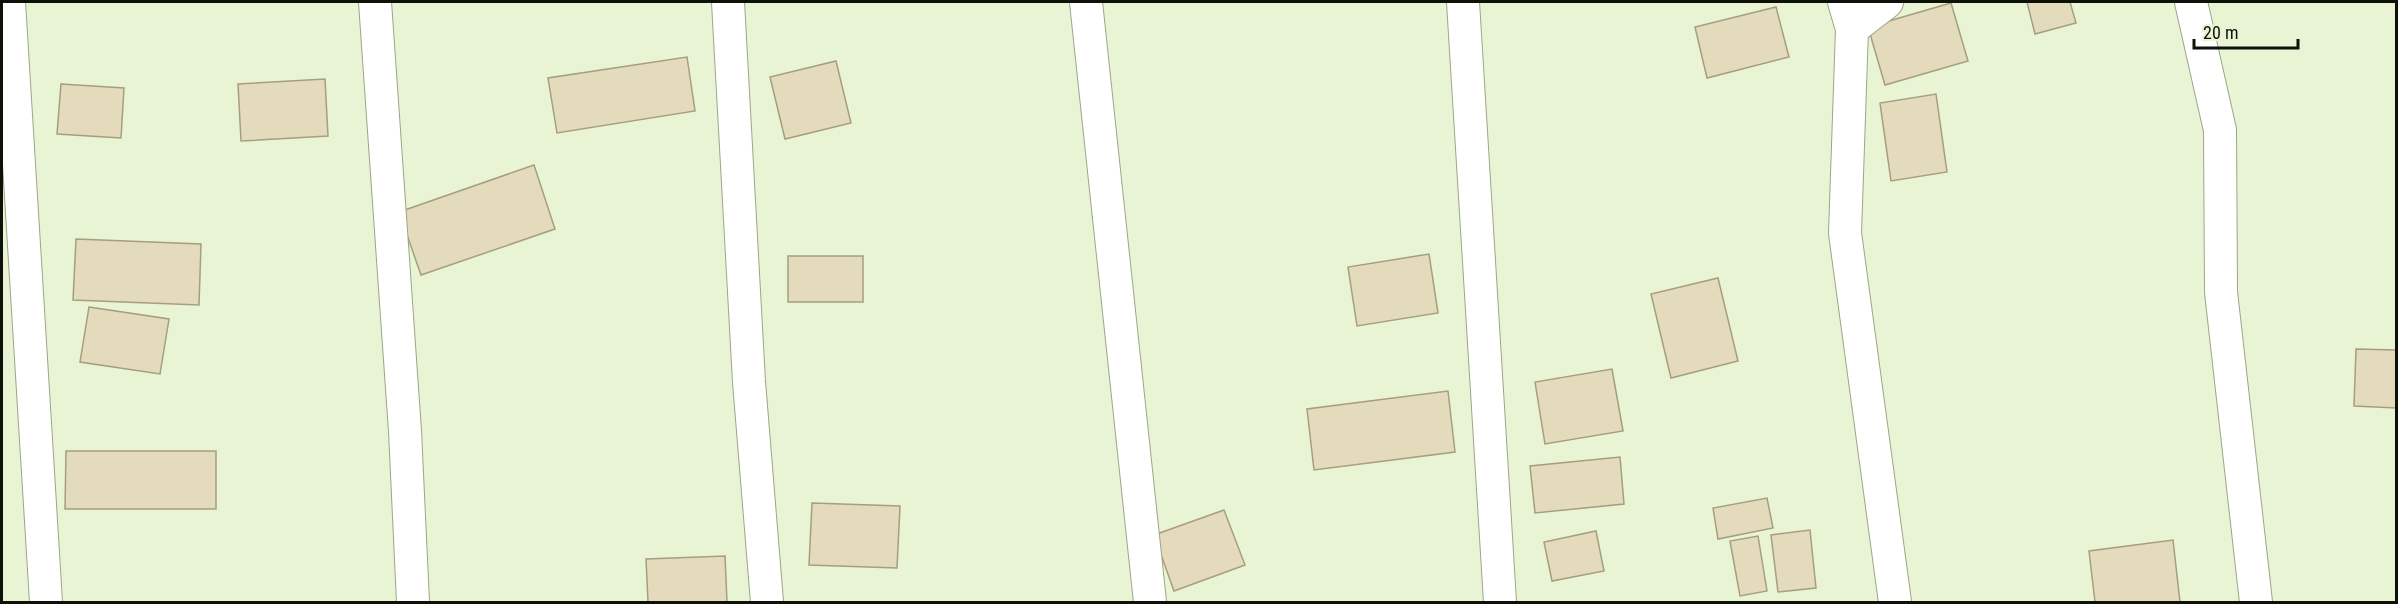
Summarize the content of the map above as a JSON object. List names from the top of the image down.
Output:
{
  "scale_bar": "20 m"
}
